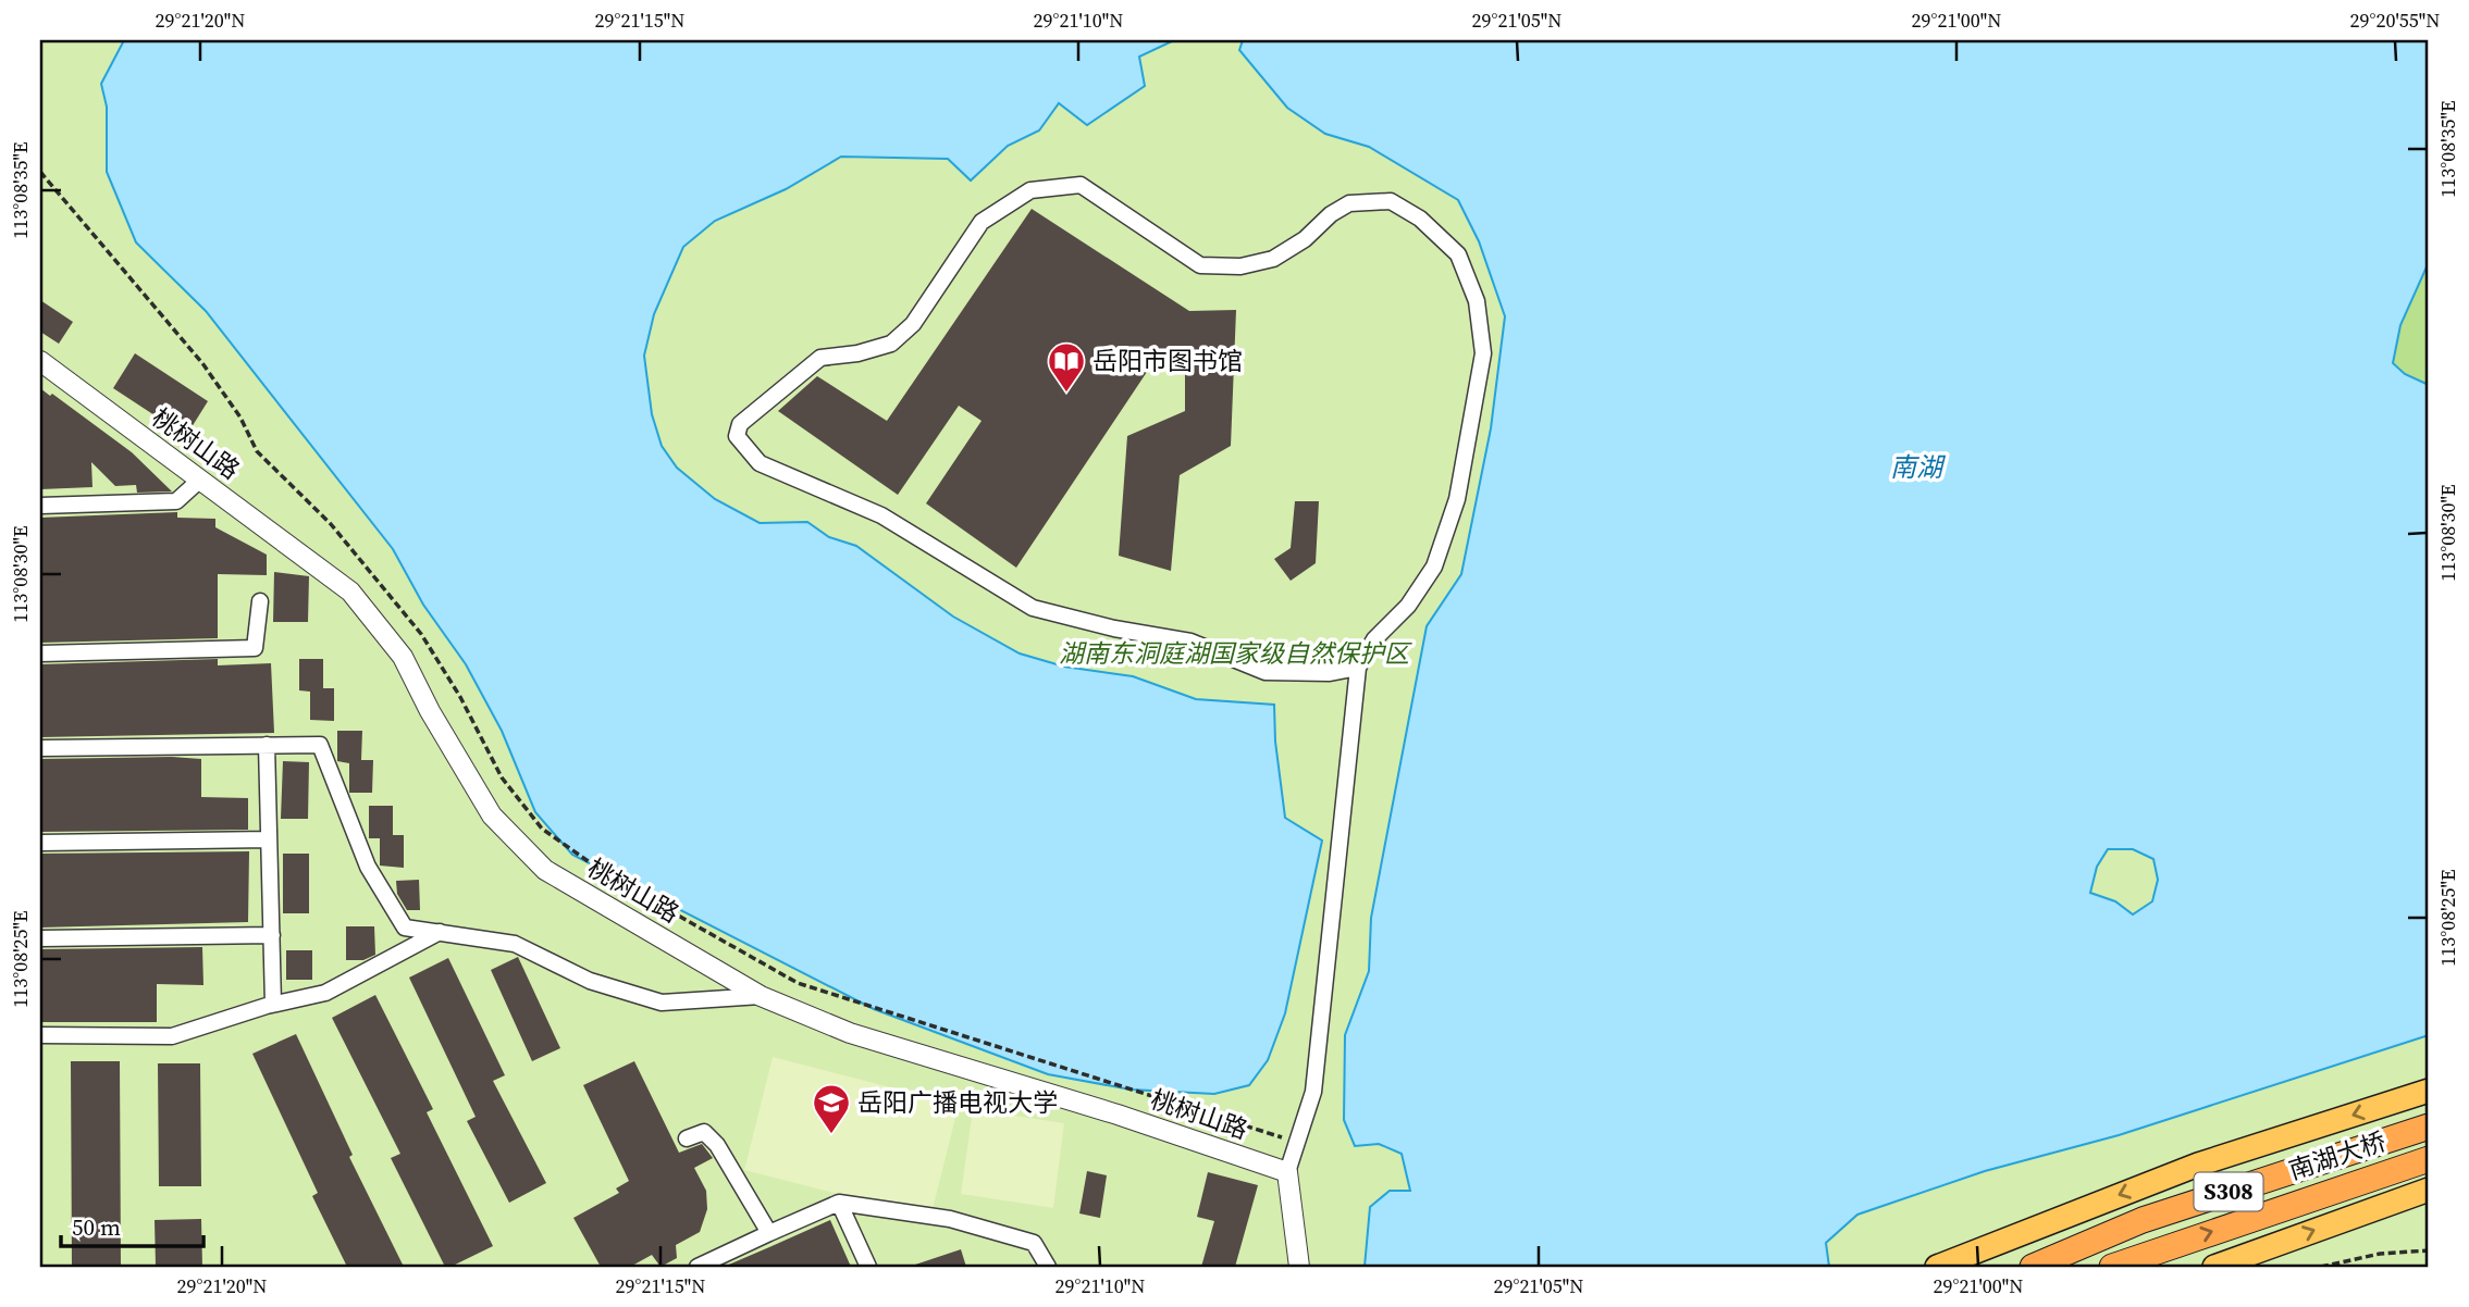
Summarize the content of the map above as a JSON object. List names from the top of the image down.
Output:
{
  "streets": {
    "highway": ["南湖大桥", "S308"],
    "street": ["桃树山路"]
  },
  "water": ["南湖"],
  "parks": ["湖南东洞庭湖国家级自然保护区"],
  "places": {
    "library": ["岳阳市图书馆"],
    "school or university": ["岳阳广播电视大学"]
  },
  "scale_bar": "50 m",
  "coordinates": [
    "29°21'20\"N",
    "29°21'15\"N",
    "29°21'10\"N",
    "29°21'05\"N",
    "29°21'00\"N",
    "29°20'55\"N",
    "113°08'35\"E",
    "113°08'30\"E",
    "113°08'25\"E"
  ]
}
